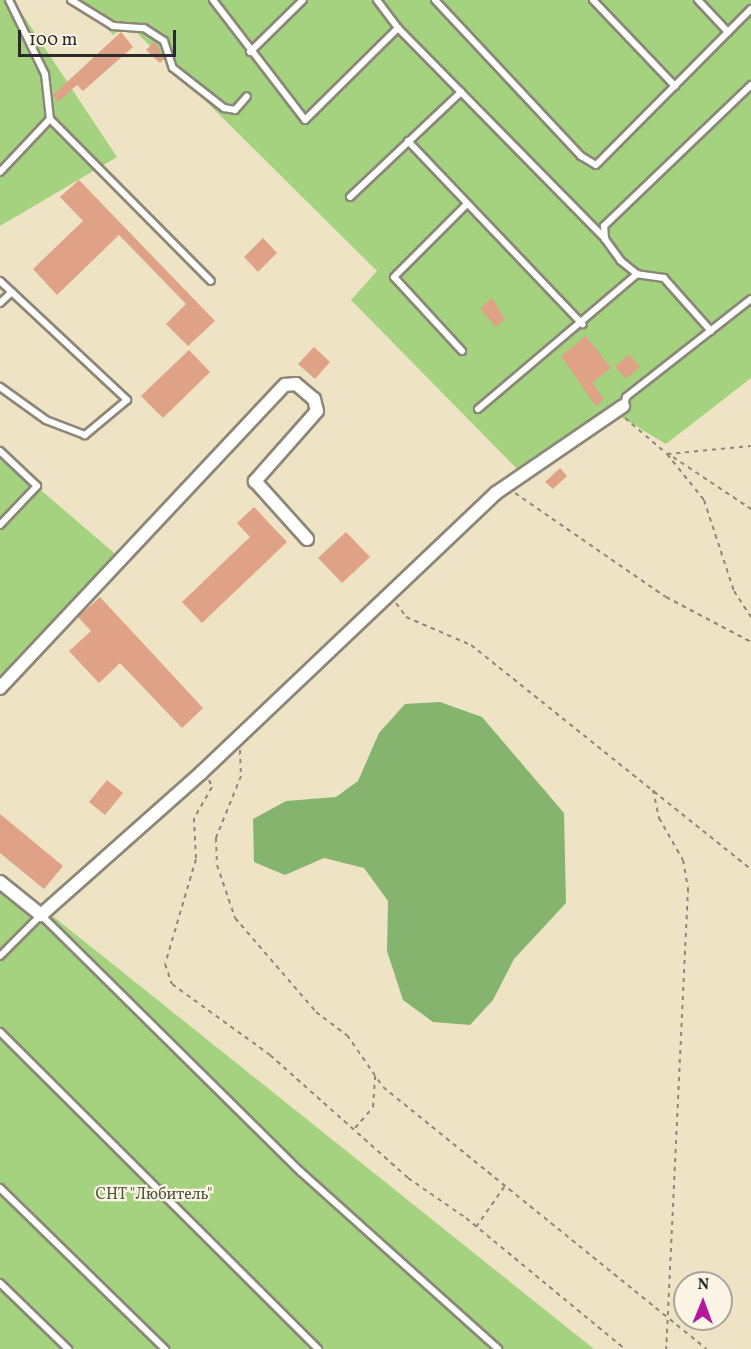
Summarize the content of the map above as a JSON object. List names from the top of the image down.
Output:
{
  "parks": ["СНТ \"Любитель\""],
  "scale_bar": "100 m",
  "north": "top"
}
